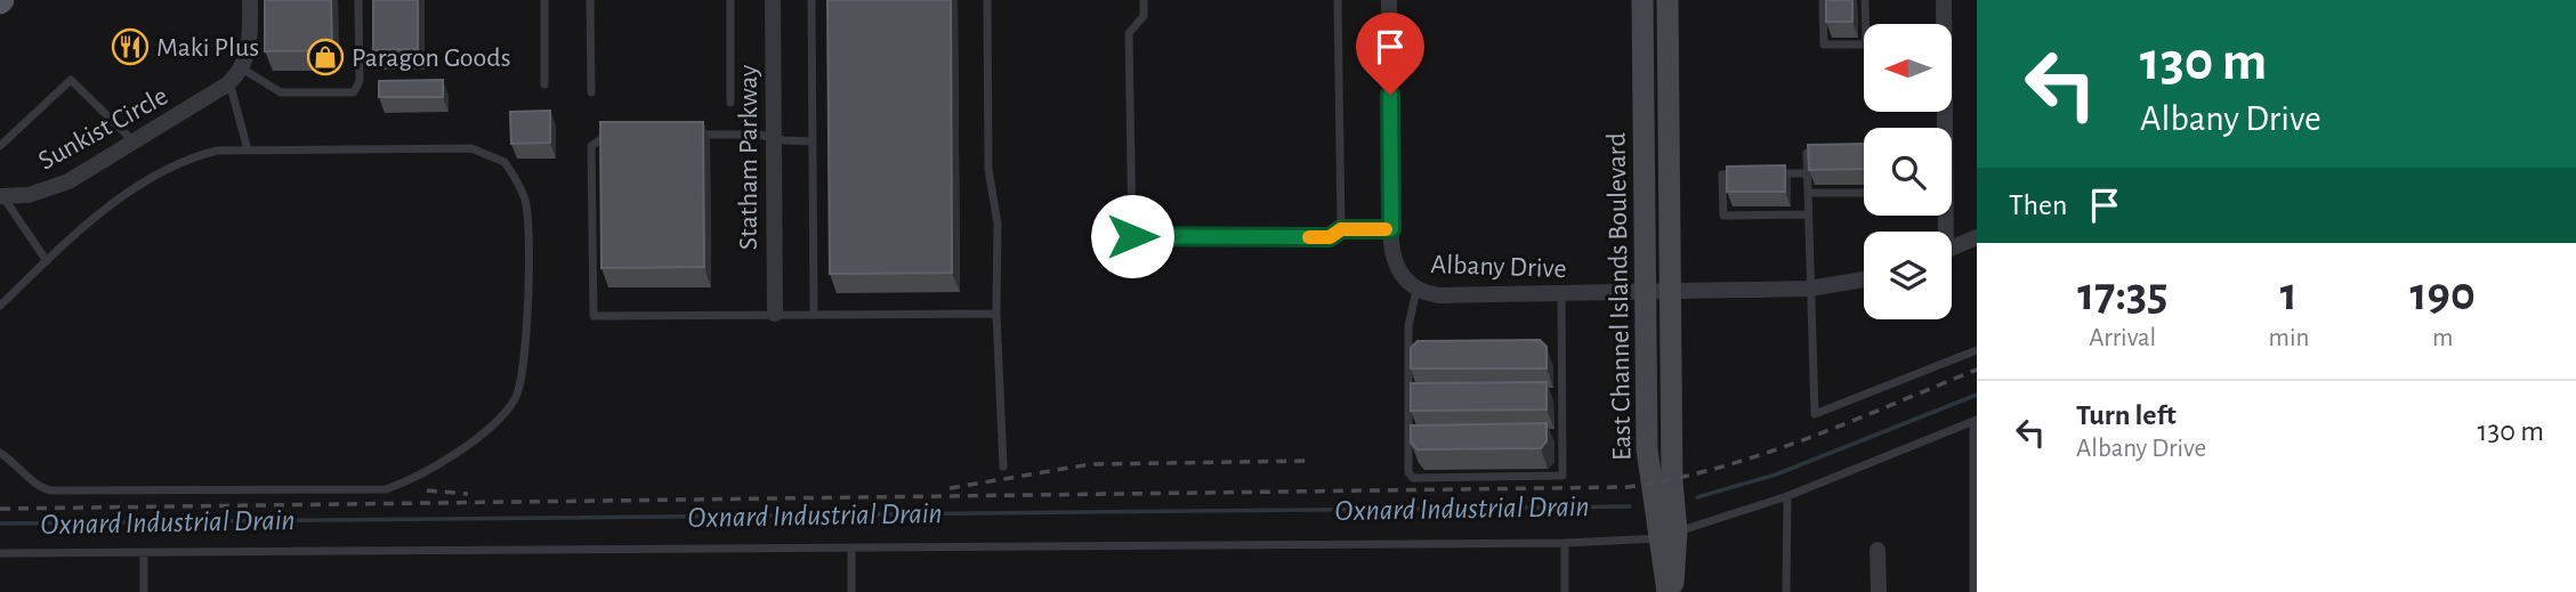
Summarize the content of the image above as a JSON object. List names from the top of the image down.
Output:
{
  "streets": {
    "main road": ["East Channel Islands Boulevard"],
    "street": ["Sunkist Circle", "Statham Parkway", "Albany Drive"]
  },
  "crossings": [
    ["Albany Drive", "East Channel Islands Boulevard"]
  ],
  "water": ["Oxnard Industrial Drain"],
  "places": {
    "restaurant": ["Maki Plus"],
    "shop": ["Paragon Goods"]
  },
  "north": "left",
  "page": {
    "turn": ["130 m", "Albany Drive"],
    "then": "Then",
    "eta": [
      "17:35",
      "Arrival",
      "1",
      "min",
      "190",
      "m"
    ],
    "list": [
      {
        "name": "Turn left",
        "note": "Albany Drive",
        "value": "130 m"
      }
    ]
  }
}
